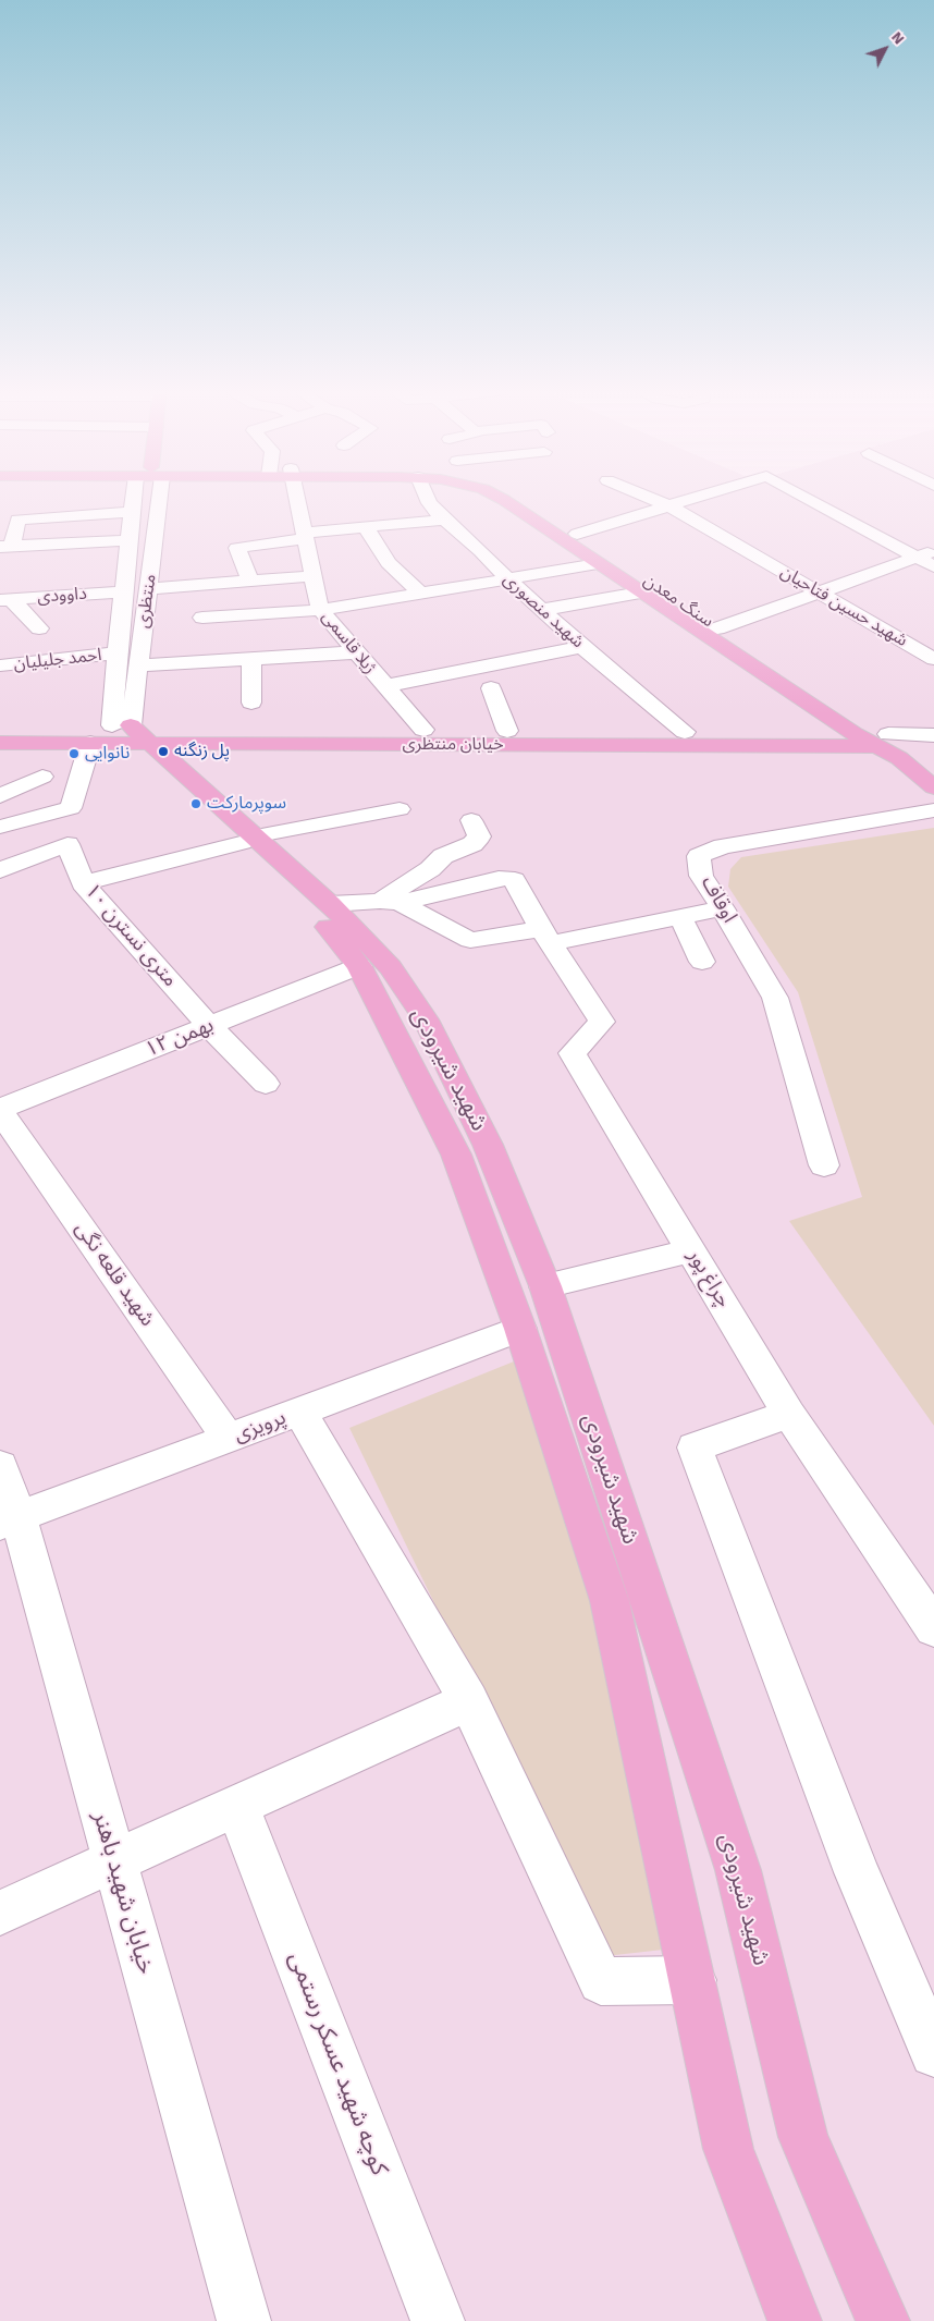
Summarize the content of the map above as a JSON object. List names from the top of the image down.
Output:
{
  "streets": {
    "main road": ["سنگ معدن", "خیابان منتظری", "شهید شیرودی"],
    "street": [
      "داوودی",
      "منتظری",
      "شهید حسین فتاحیان",
      "شهید منصوری",
      "ژیلا قاسمی",
      "احمد جلیلیان",
      "اوقاف",
      "۱۰ متری نسترن",
      "۱۲ بهمن",
      "شهید قلعه نگی",
      "چراغ پور",
      "پرویزی",
      "خیابان شهید باهنر",
      "کوچه شهید عسکر رستمی"
    ]
  },
  "crossings": [
    ["داوودی", "منتظری"],
    ["منتظری", "احمد جلیلیان"],
    ["منتظری", "خیابان منتظری"],
    ["منتظری", "شهید شیرودی"],
    ["سنگ معدن", "خیابان منتظری"],
    ["شهید منصوری", "خیابان منتظری"],
    ["ژیلا قاسمی", "خیابان منتظری"],
    ["خیابان منتظری", "شهید شیرودی"],
    ["۱۰ متری نسترن", "۱۲ بهمن"],
    ["۱۲ بهمن", "شهید شیرودی"],
    ["۱۲ بهمن", "شهید قلعه نگی"],
    ["شهید شیرودی", "پرویزی"],
    ["شهید قلعه نگی", "پرویزی"],
    ["پرویزی", "خیابان شهید باهنر"]
  ],
  "places": ["پل زنگنه", "نانوایی", "سوپرمارکت"],
  "north": "top right"
}
